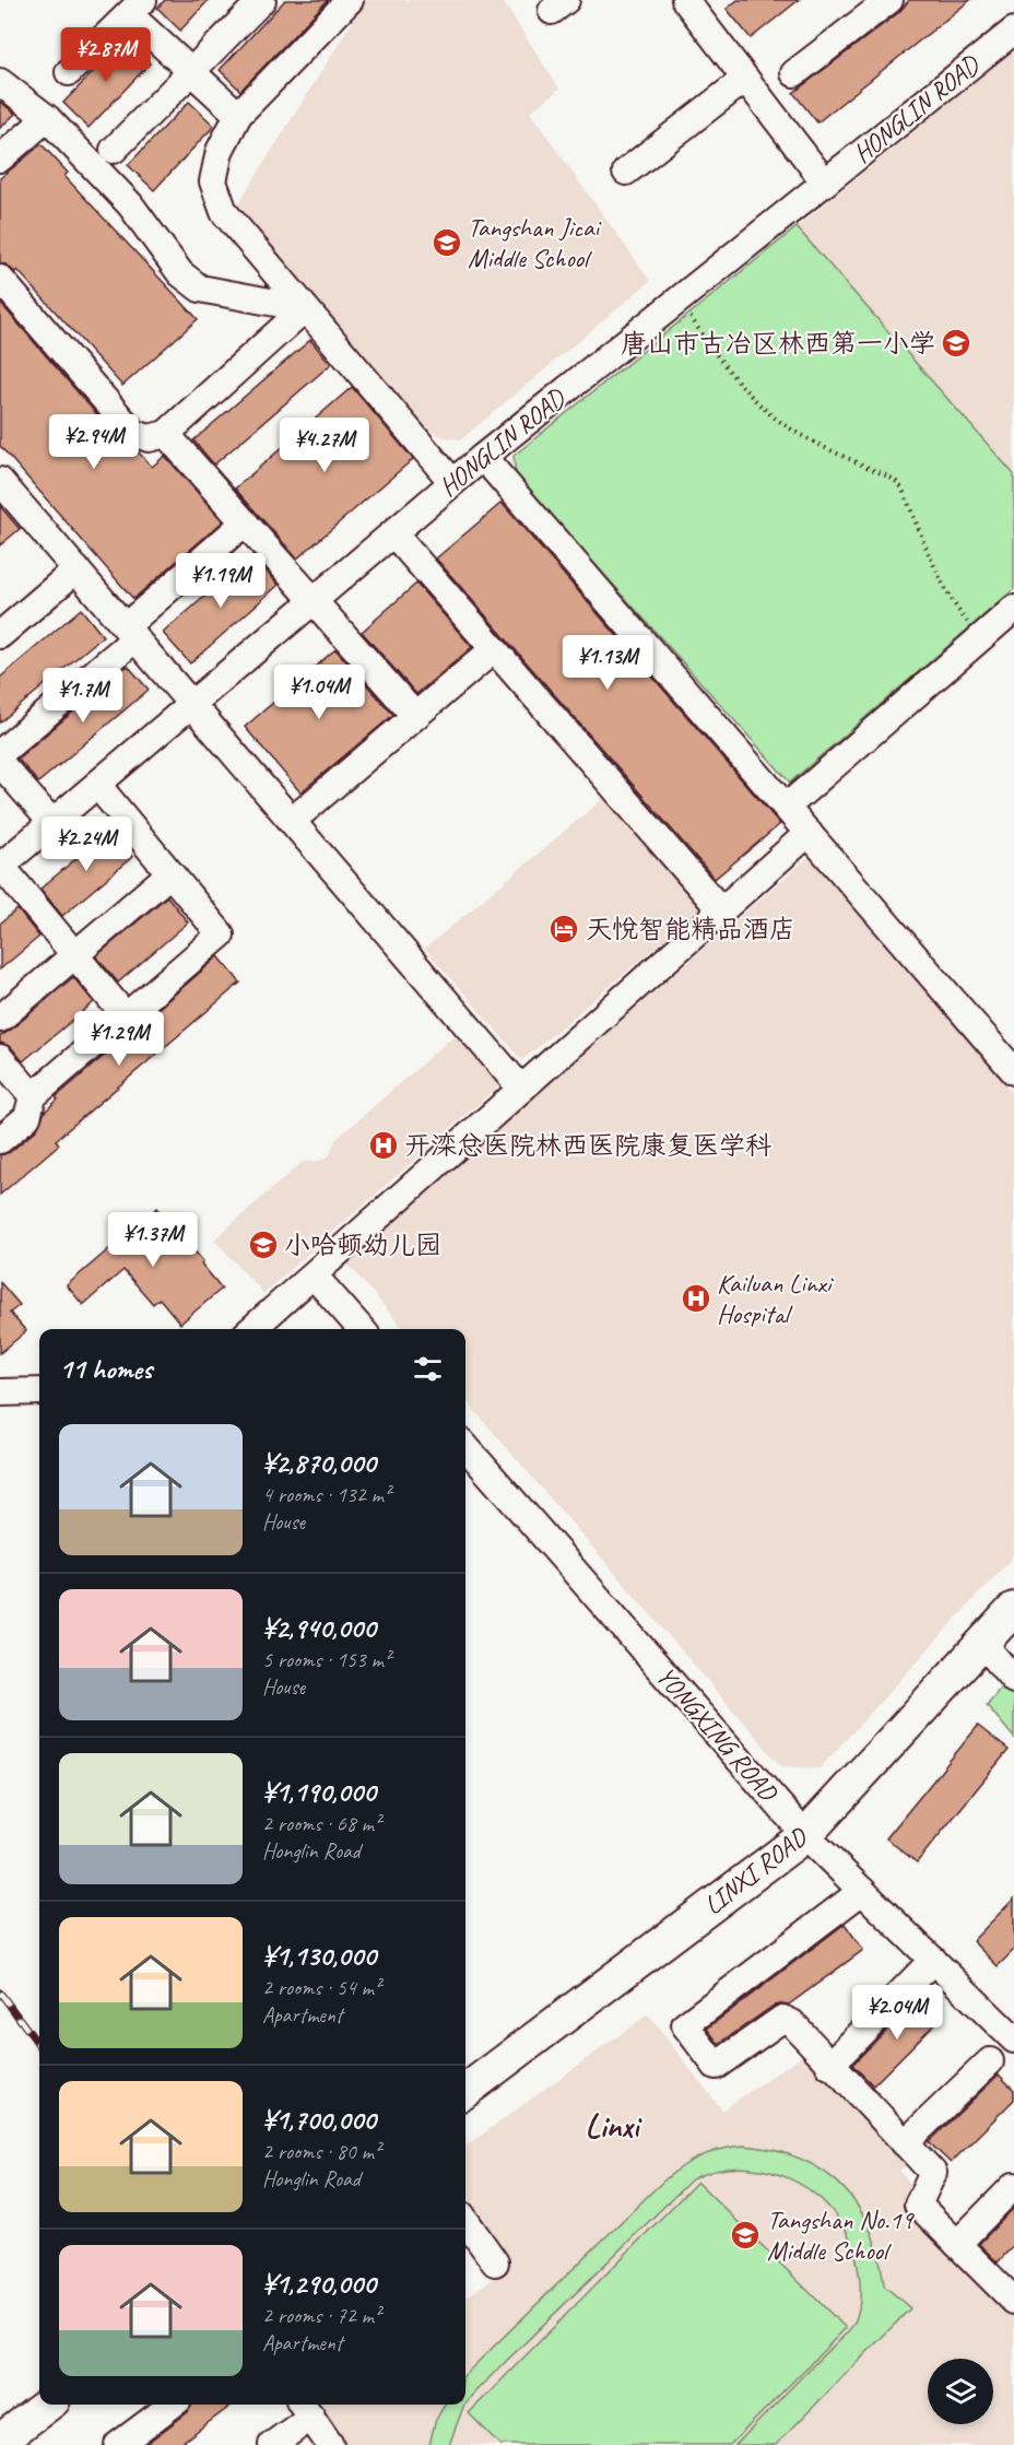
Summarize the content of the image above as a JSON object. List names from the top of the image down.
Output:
{
  "streets": {
    "main road": ["LINXI ROAD"],
    "street": ["HONGLIN ROAD", "YONGXING ROAD"]
  },
  "crossings": [
    ["YONGXING ROAD", "LINXI ROAD"]
  ],
  "districts": ["Linxi"],
  "places": {
    "school or university": [
      "Tangshan Jicai Middle School",
      "唐山市古冶区林西第一小学",
      "小哈顿幼儿园",
      "Tangshan No.19 Middle School"
    ],
    "hotel": ["天悦智能精品酒店"],
    "hospital": ["开滦总医院林西医院康复医学科", "Kailuan Linxi Hospital"]
  },
  "page": {
    "price": [
      "¥2.87M",
      "¥2.94M",
      "¥4.27M",
      "¥1.19M",
      "¥1.13M",
      "¥1.04M",
      "¥1.7M",
      "¥2.24M",
      "¥1.29M",
      "¥1.37M",
      "¥2.04M"
    ],
    "heading": "11 homes",
    "list": [
      {
        "name": "¥2,870,000",
        "note": "4 rooms · 132 m² · House"
      },
      {
        "name": "¥2,940,000",
        "note": "5 rooms · 153 m² · House"
      },
      {
        "name": "¥1,190,000",
        "note": "2 rooms · 68 m² · Honglin Road"
      },
      {
        "name": "¥1,130,000",
        "note": "2 rooms · 54 m² · Apartment"
      },
      {
        "name": "¥1,700,000",
        "note": "2 rooms · 80 m² · Honglin Road"
      },
      {
        "name": "¥1,290,000",
        "note": "2 rooms · 72 m² · Apartment"
      }
    ]
  }
}
